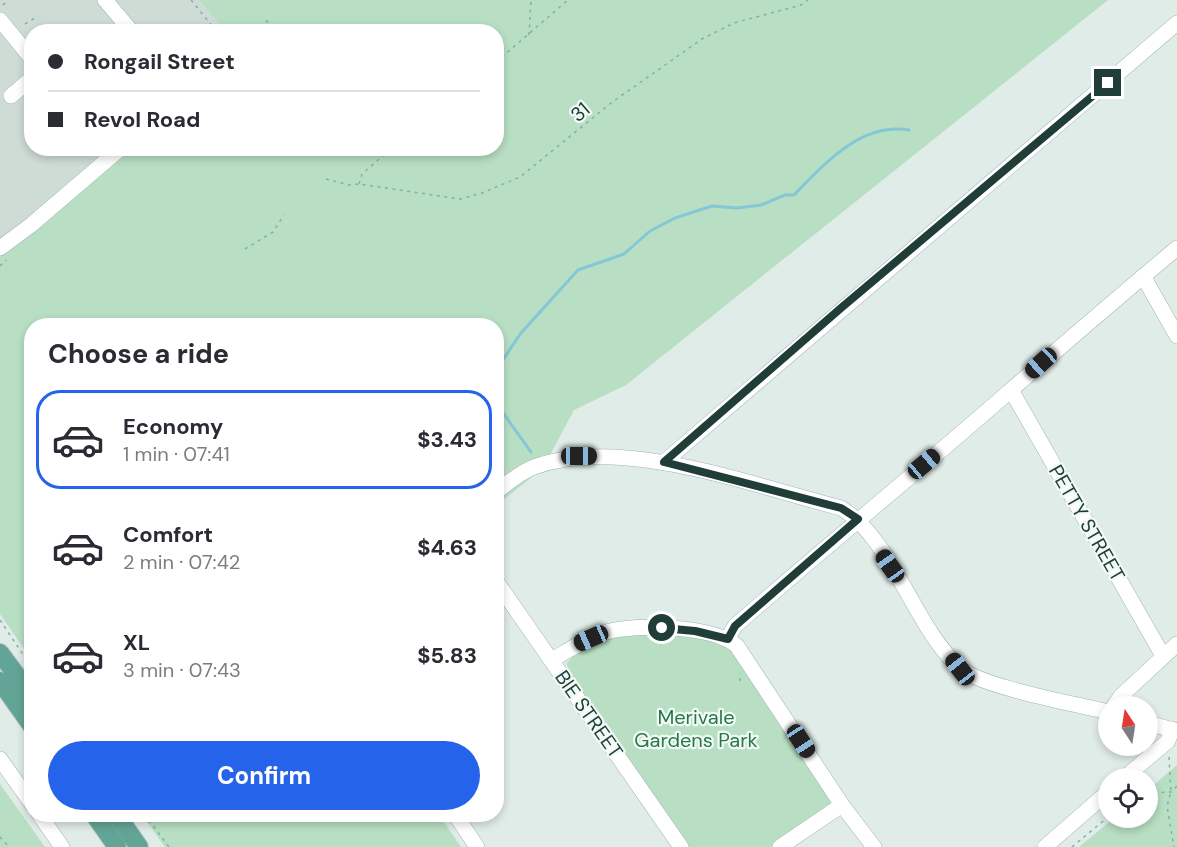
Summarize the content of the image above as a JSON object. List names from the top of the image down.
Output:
{
  "streets": {
    "street": ["PETTY STREET", "BIE STREET"],
    "path": ["31"]
  },
  "parks": ["Merivale Gardens Park"],
  "north": "top",
  "page": {
    "banner": ["Rongail Street", "Revol Road"],
    "heading": "Choose a ride",
    "list": [
      {
        "name": "Economy",
        "note": "1 min · 07:41",
        "value": "$3.43"
      },
      {
        "name": "Comfort",
        "note": "2 min · 07:42",
        "value": "$4.63"
      },
      {
        "name": "XL",
        "note": "3 min · 07:43",
        "value": "$5.83"
      }
    ],
    "buttons": "Confirm"
  }
}
